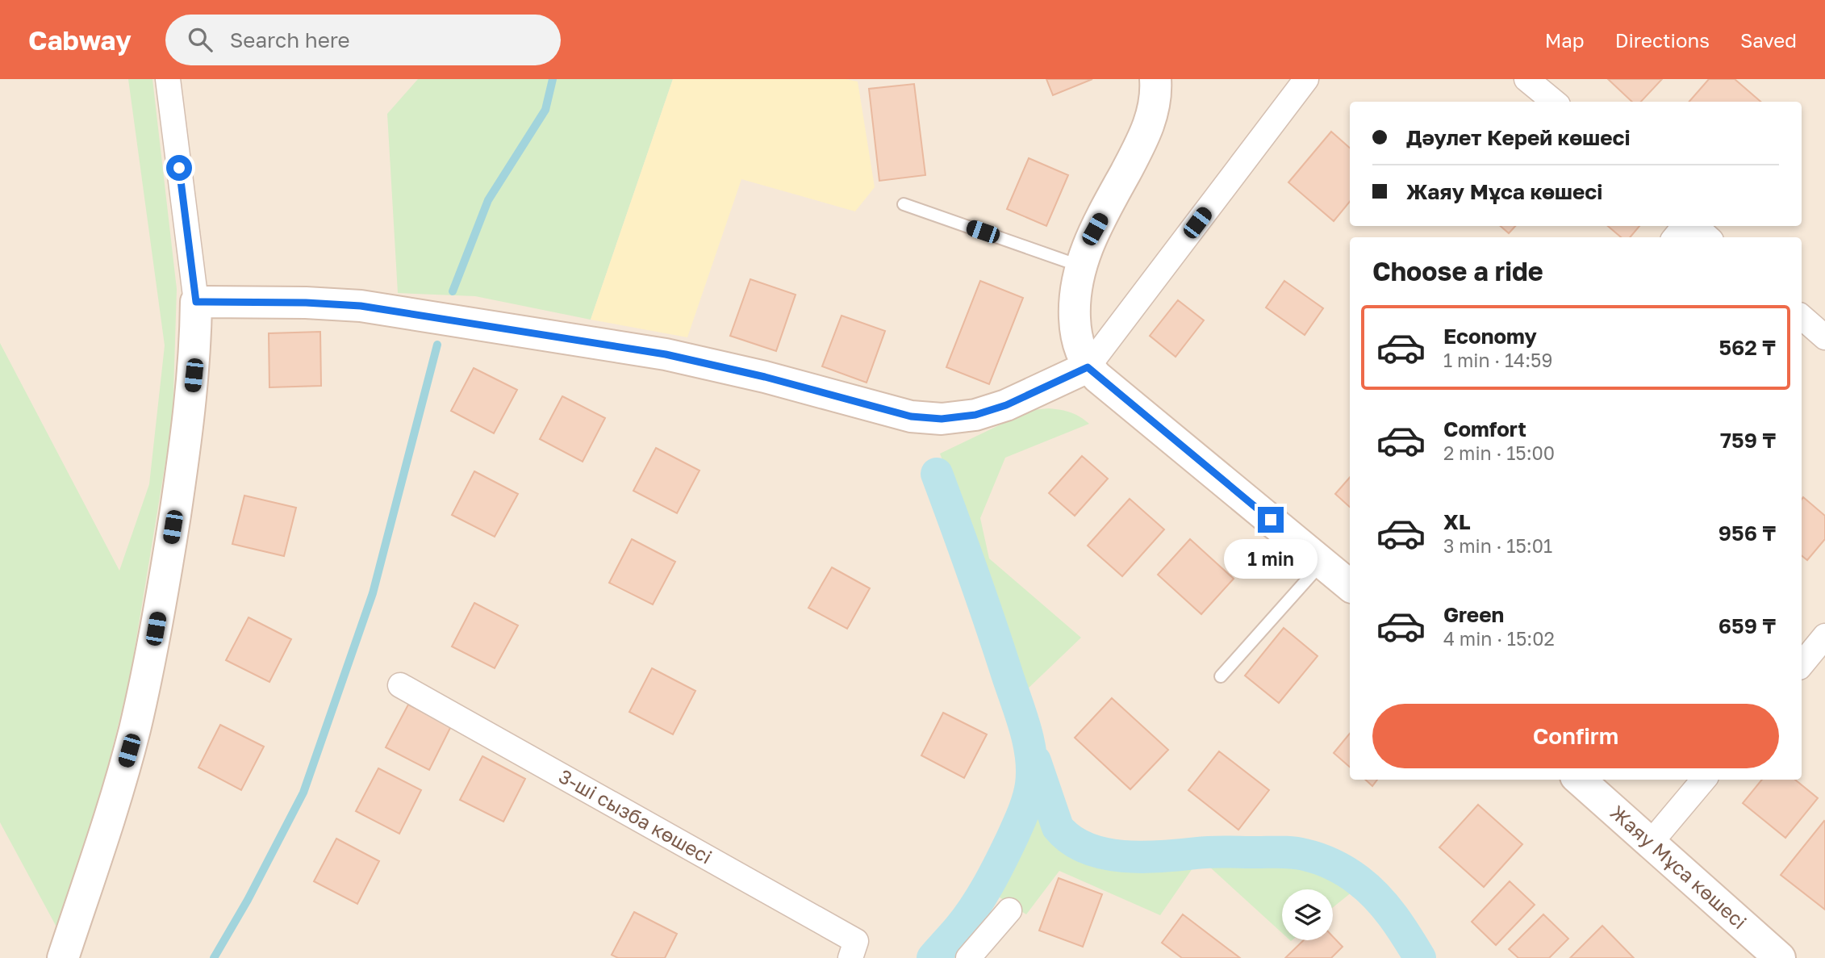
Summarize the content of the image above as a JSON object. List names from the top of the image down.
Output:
{
  "streets": {
    "street": ["3-ші сызба көшесі", "Жаяу Мұса көшесі"]
  },
  "page": {
    "header": "Cabway",
    "search": "Search here",
    "nav": ["Map", "Directions", "Saved"],
    "banner": ["Дәулет Керей көшесі", "Жаяу Мұса көшесі"],
    "heading": "Choose a ride",
    "list": [
      {
        "name": "Economy",
        "note": "1 min · 14:59",
        "value": "562 ₸"
      },
      {
        "name": "Comfort",
        "note": "2 min · 15:00",
        "value": "759 ₸"
      },
      {
        "name": "XL",
        "note": "3 min · 15:01",
        "value": "956 ₸"
      },
      {
        "name": "Green",
        "note": "4 min · 15:02",
        "value": "659 ₸"
      }
    ],
    "bubble": "1 min",
    "buttons": "Confirm"
  }
}
